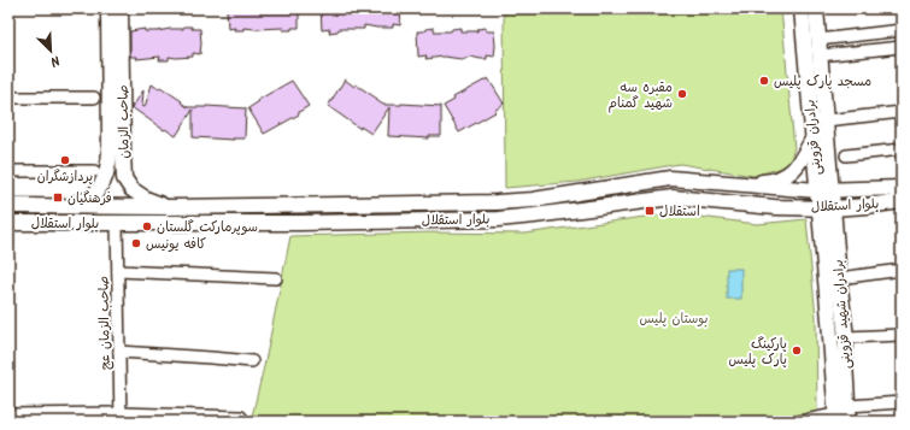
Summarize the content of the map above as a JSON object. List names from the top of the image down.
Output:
{
  "streets": {
    "main road": [
      "صاحب الزمان",
      "برادران قزوینی",
      "بلوار استقلال",
      "برادران شهید قزوینی"
    ],
    "street": ["صاحب الزمان عج"]
  },
  "crossings": [
    ["صاحب الزمان", "بلوار استقلال"],
    ["برادران قزوینی", "بلوار استقلال"],
    ["برادران قزوینی", "برادران شهید قزوینی"],
    ["بلوار استقلال", "برادران شهید قزوینی"],
    ["بلوار استقلال", "صاحب الزمان عج"]
  ],
  "parks": ["بوستان پلیس"],
  "places": {
    "other": [
      "مسجد پارک پلیس",
      "مقبره سه شهید گمنام",
      "پردازشگران",
      "سوپرمارکت گلستان",
      "کافه یونیس",
      "پارکینگ پارک پلیس"
    ],
    "transit": ["فرهنگیان", "استقلال"]
  },
  "north": "bottom right"
}
